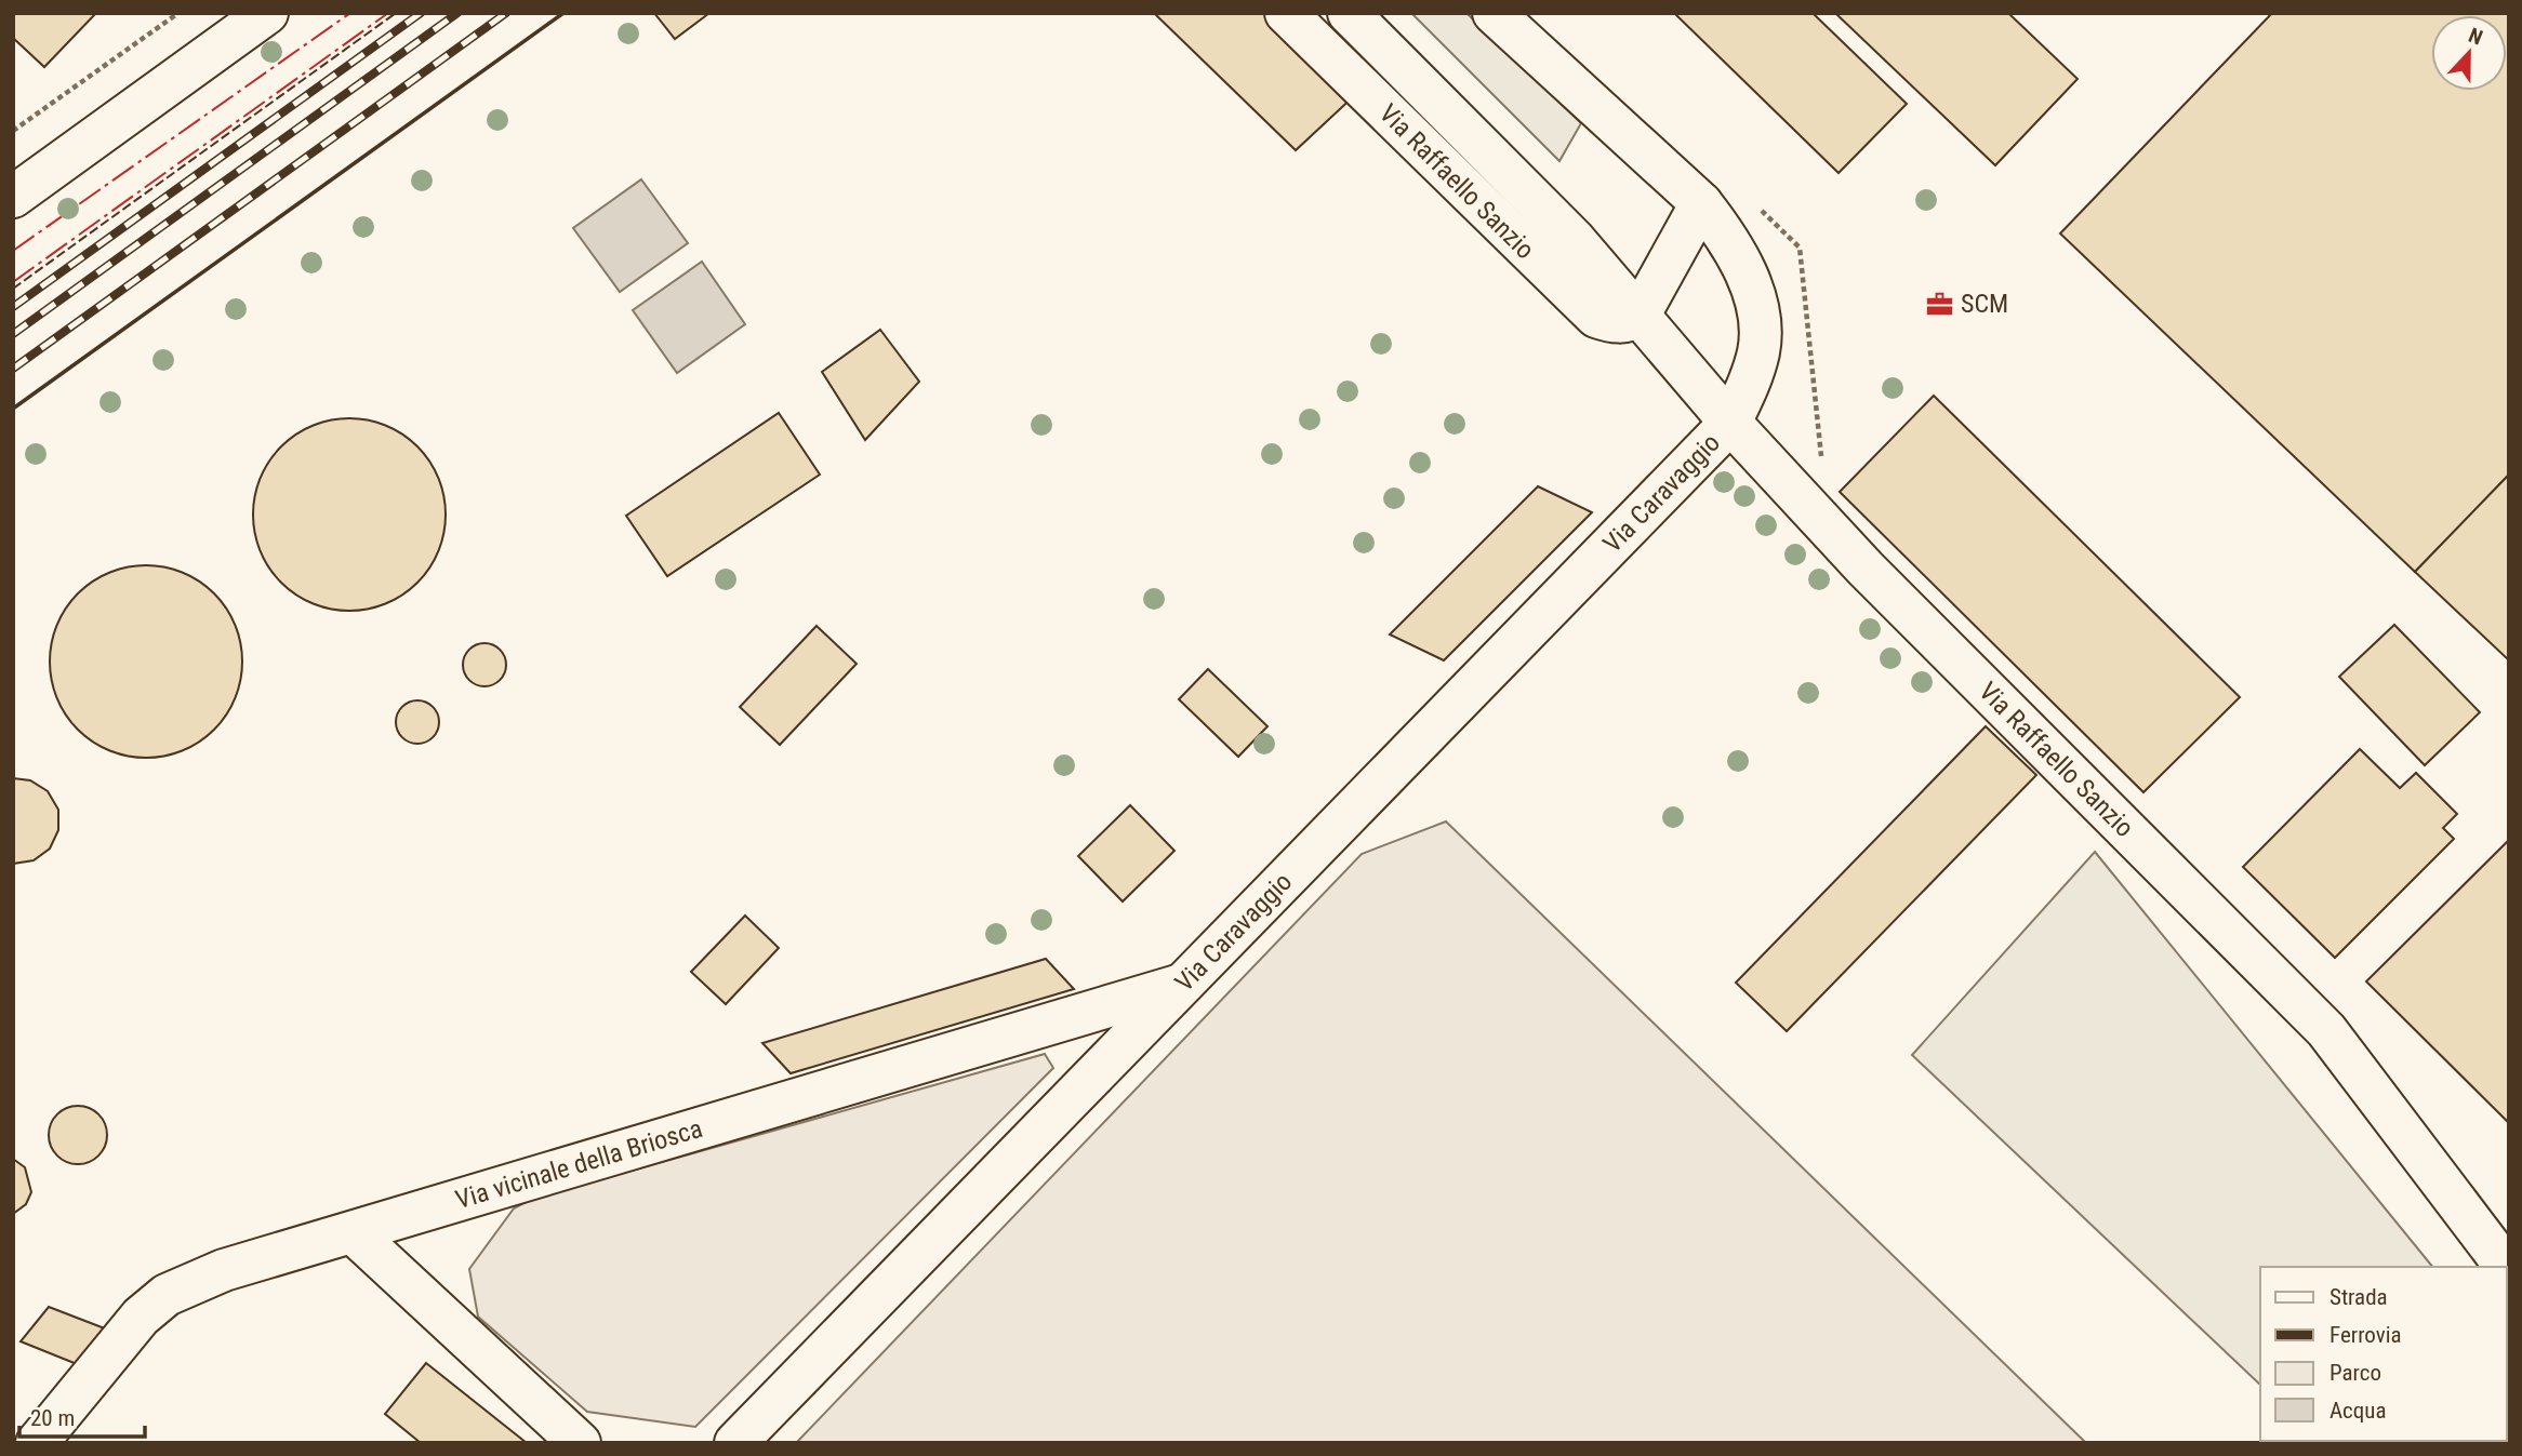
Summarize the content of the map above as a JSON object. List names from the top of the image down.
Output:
{
  "streets": {
    "street": ["Via Raffaello Sanzio", "Via Caravaggio", "Via vicinale della Briosca"]
  },
  "crossings": [
    ["Via Raffaello Sanzio", "Via Caravaggio"],
    ["Via Caravaggio", "Via vicinale della Briosca"]
  ],
  "places": {
    "office": ["SCM"]
  },
  "legend": [
    "Strada",
    "Ferrovia",
    "Parco",
    "Acqua"
  ],
  "scale_bar": "20 m",
  "north": "top"
}
